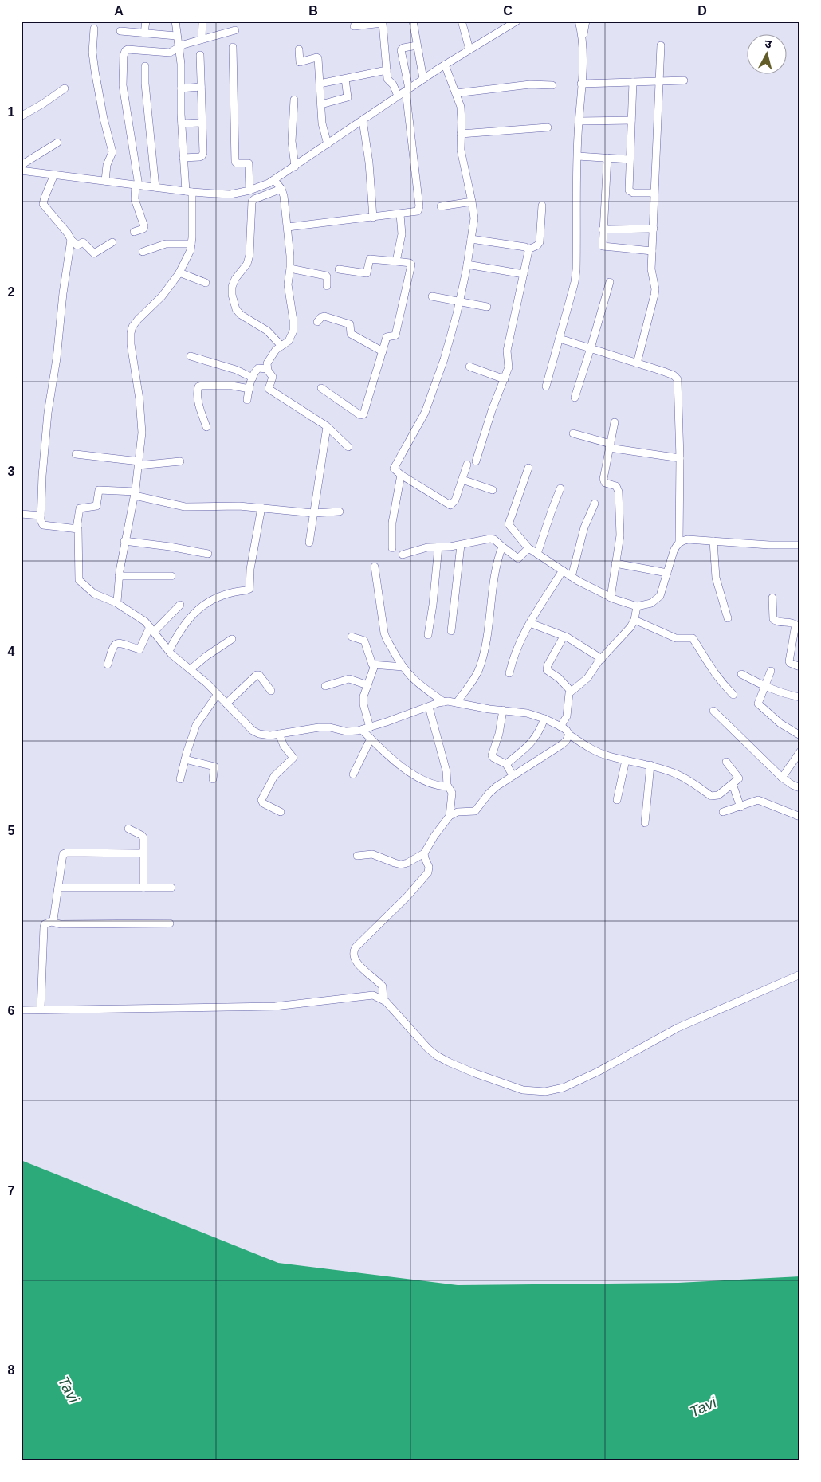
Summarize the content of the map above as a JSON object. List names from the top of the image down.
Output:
{
  "water": ["Tavi"],
  "north": "top",
  "grid": {
    "columns": [
      "A",
      "B",
      "C",
      "D"
    ],
    "rows": [
      "1",
      "2",
      "3",
      "4",
      "5",
      "6",
      "7",
      "8"
    ]
  }
}
